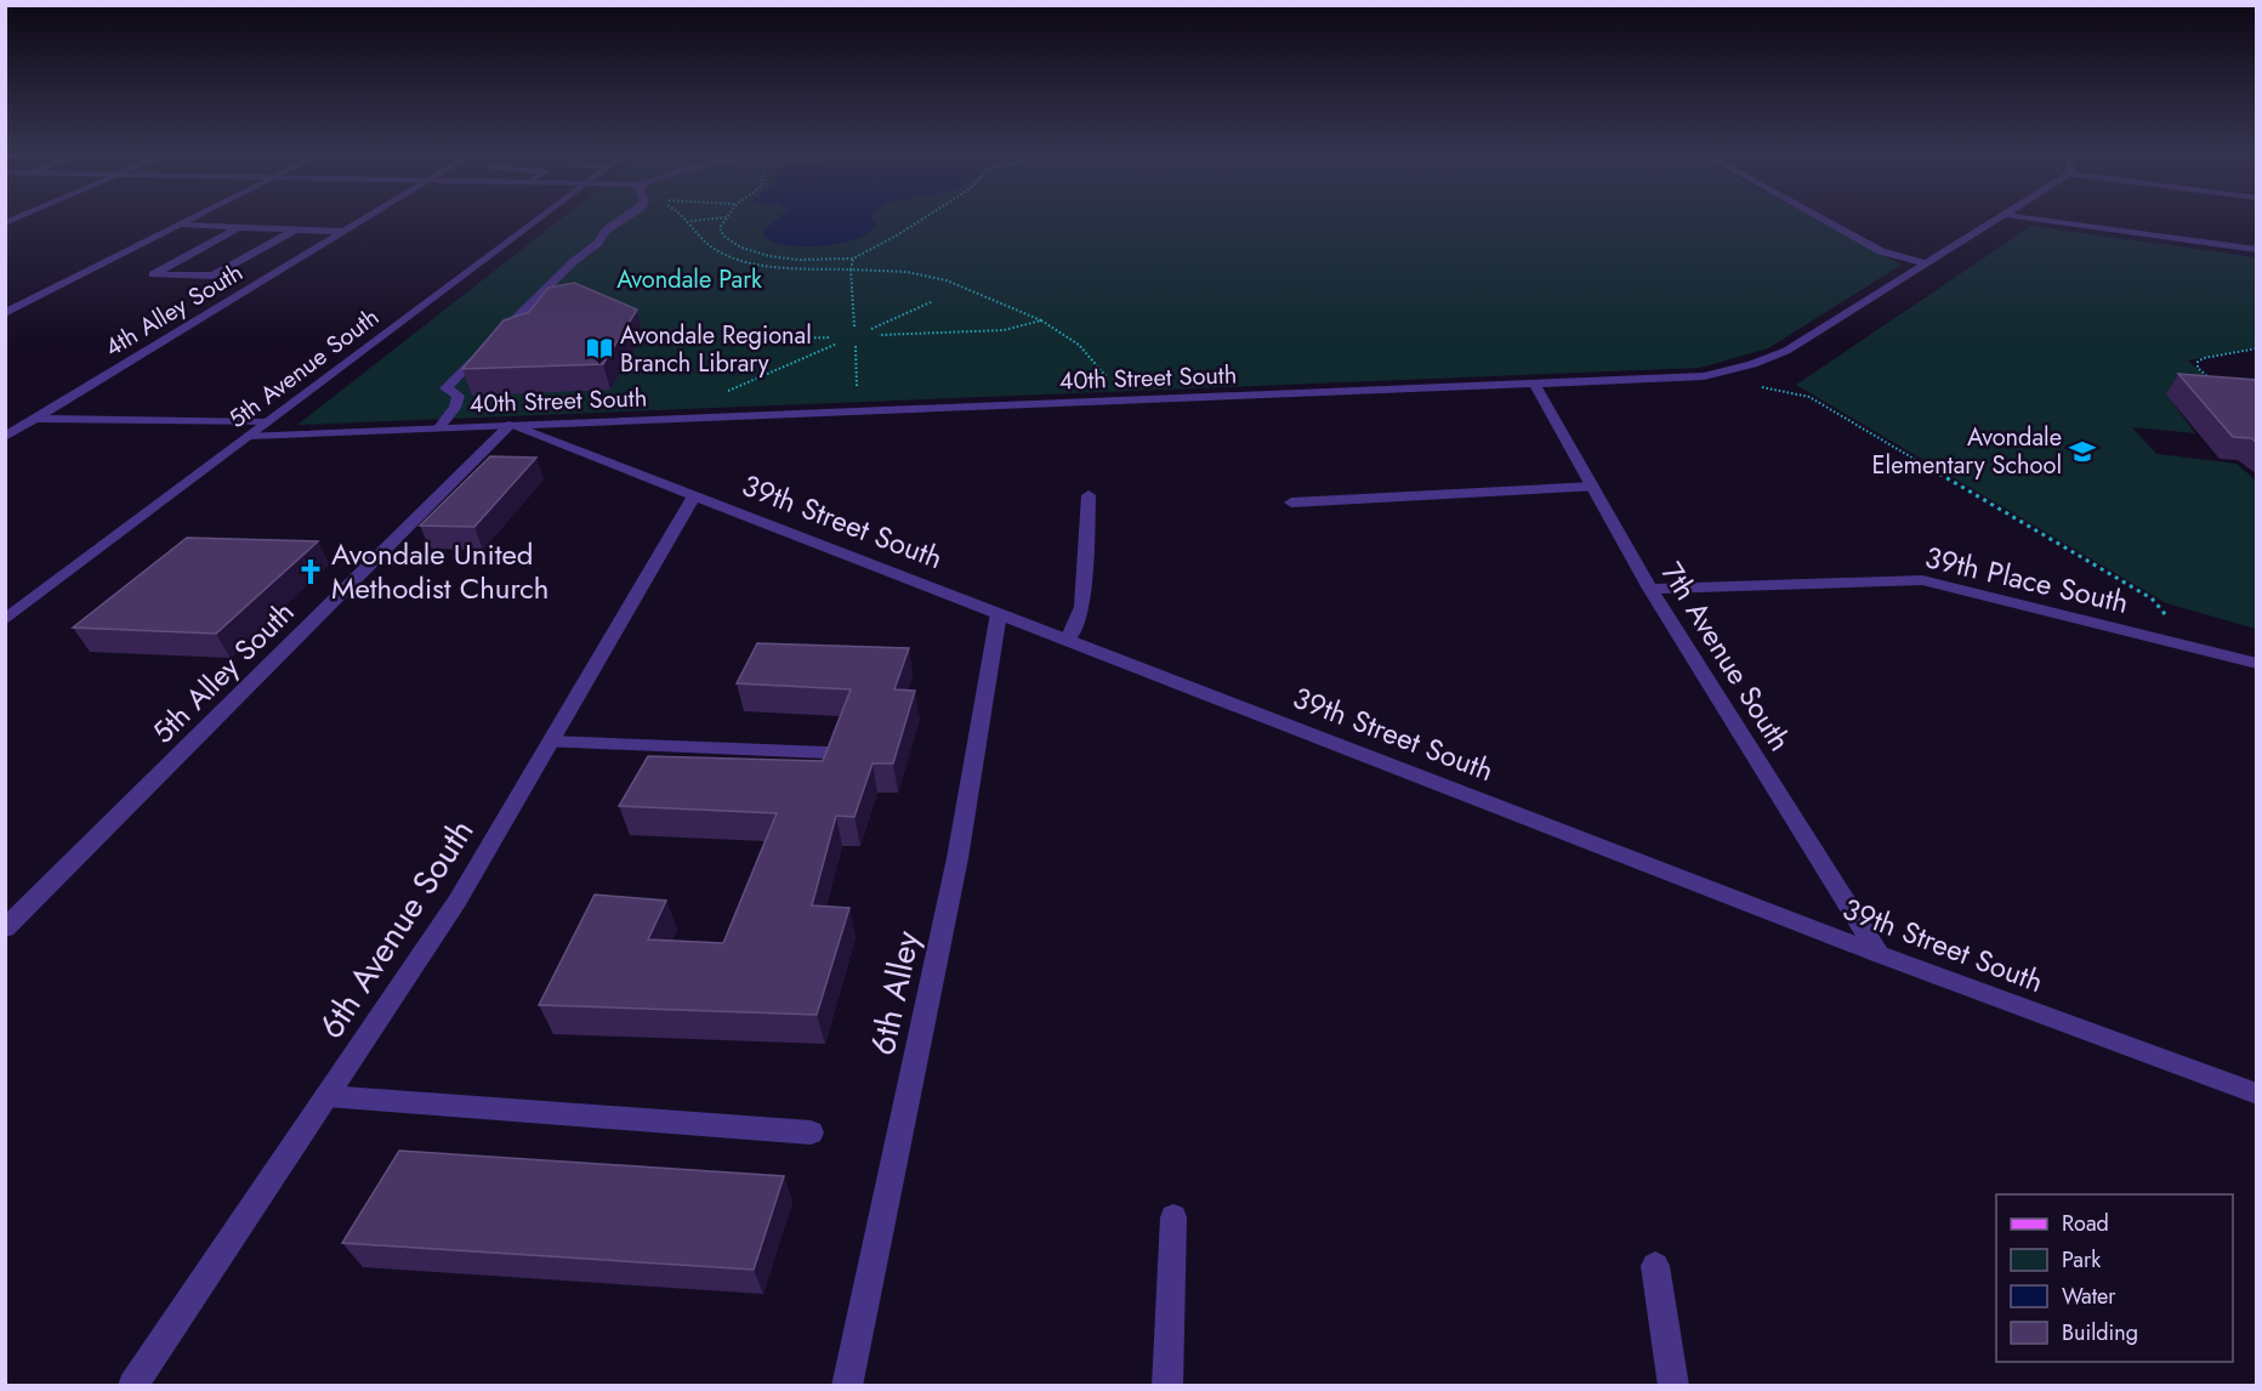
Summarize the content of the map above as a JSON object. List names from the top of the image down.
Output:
{
  "streets": {
    "street": [
      "4th Alley South",
      "5th Avenue South",
      "40th Street South",
      "39th Street South",
      "39th Place South",
      "7th Avenue South",
      "5th Alley South",
      "6th Avenue South",
      "6th Alley"
    ]
  },
  "crossings": [
    ["5th Avenue South", "40th Street South"],
    ["40th Street South", "39th Street South"],
    ["40th Street South", "7th Avenue South"],
    ["40th Street South", "5th Alley South"],
    ["39th Street South", "7th Avenue South"],
    ["39th Street South", "5th Alley South"],
    ["39th Street South", "6th Avenue South"],
    ["39th Street South", "6th Alley"],
    ["39th Place South", "7th Avenue South"]
  ],
  "parks": ["Avondale Park"],
  "places": {
    "library": ["Avondale Regional Branch Library"],
    "school or university": ["Avondale Elementary School"],
    "church": ["Avondale United Methodist Church"]
  },
  "legend": [
    "Road",
    "Park",
    "Water",
    "Building"
  ]
}
